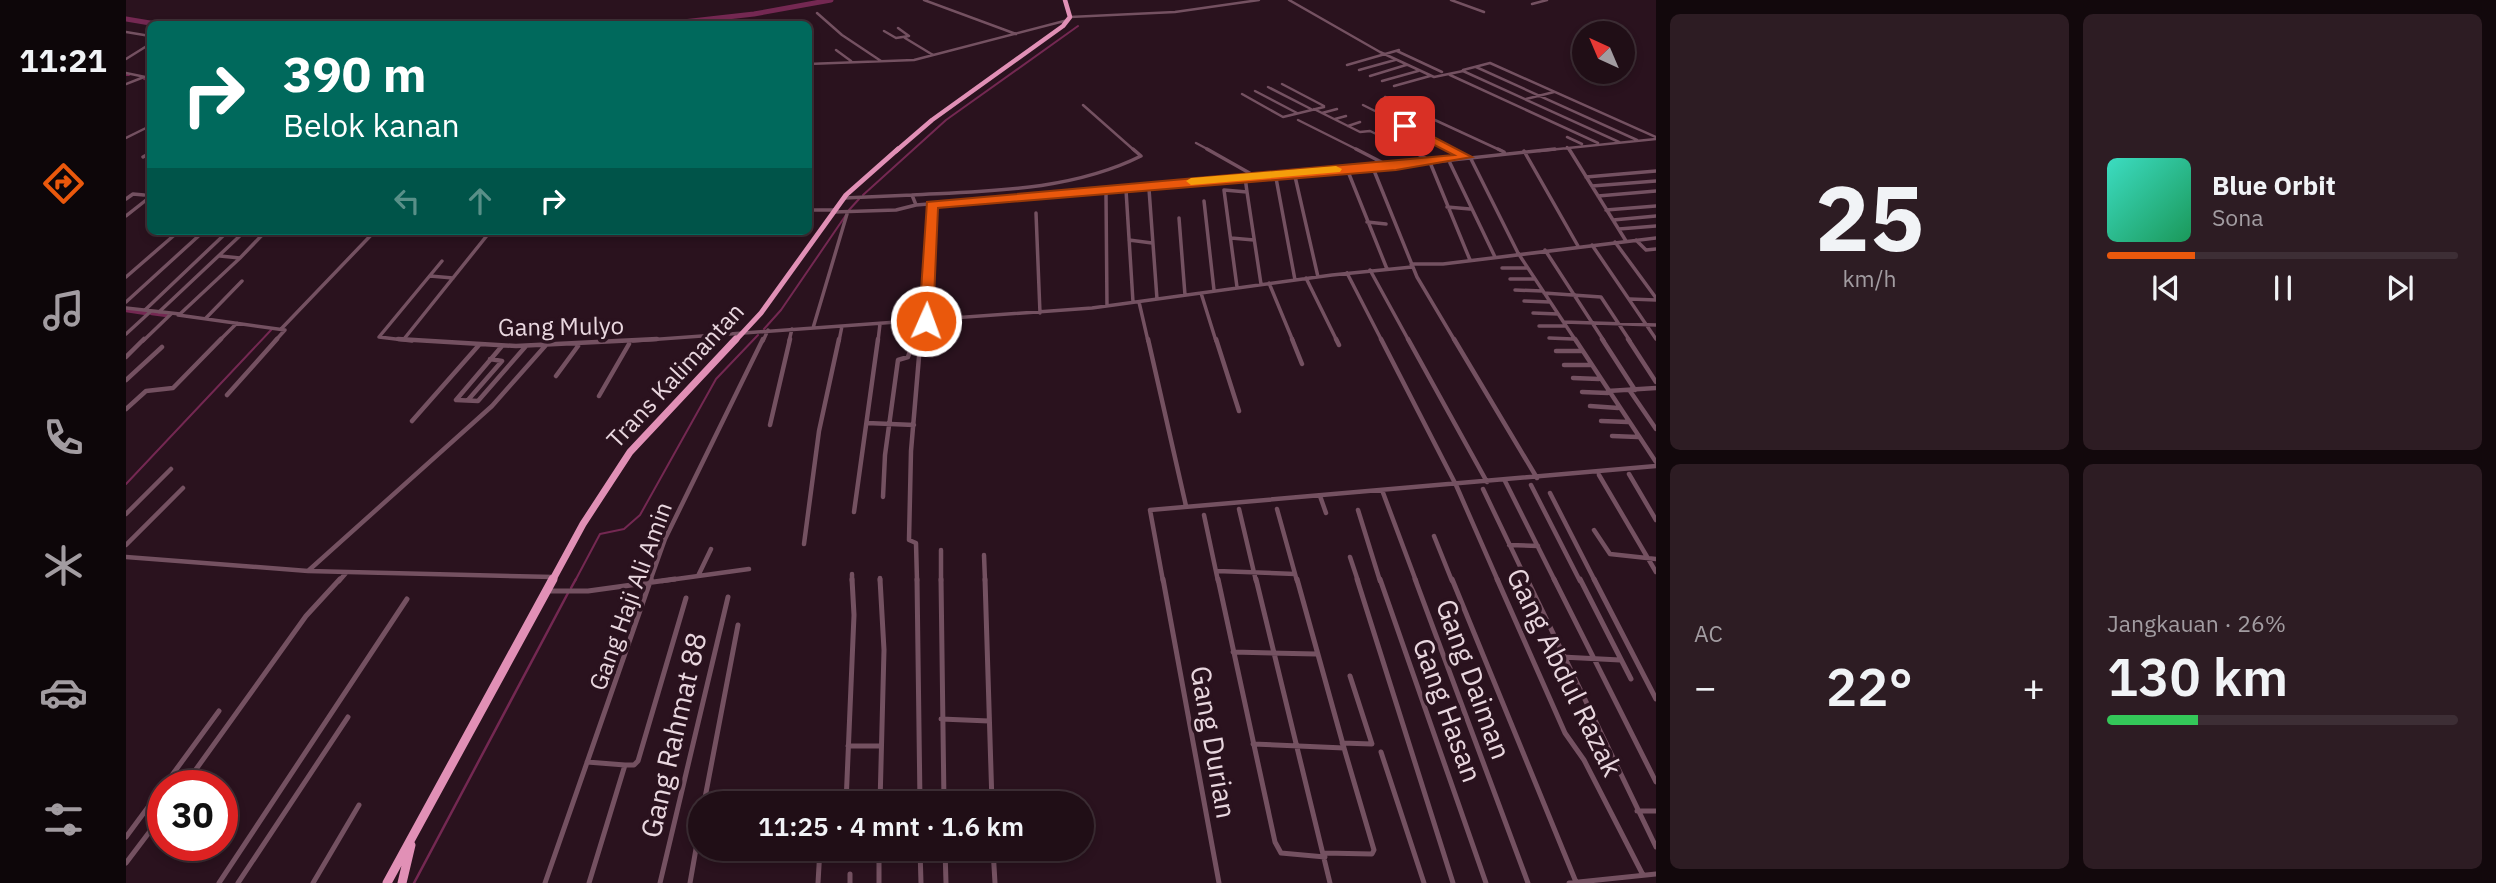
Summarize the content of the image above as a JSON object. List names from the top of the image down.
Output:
{
  "streets": {
    "highway": ["Trans Kalimantan"],
    "street": [
      "Gang Mulyo",
      "Gang Haji Ali Amin",
      "Gang Abdul Razak",
      "Gang Daiman",
      "Gang Hasan",
      "Gang Rahmat 88",
      "Gang Durian"
    ]
  },
  "crossings": [
    ["Gang Mulyo", "Trans Kalimantan"],
    ["Gang Mulyo", "Gang Haji Ali Amin"],
    ["Gang Mulyo", "Gang Abdul Razak"]
  ],
  "north": "top left",
  "page": {
    "tabs": "11:21",
    "tile": [
      ["25", "km/h"],
      "AC",
      ["Jangkauan · 26%", "130 km"]
    ],
    "turn": ["390 m", "Belok kanan"],
    "song": ["Blue Orbit", "Sona"],
    "heat": ["−", "22°", "+"],
    "limit": "30",
    "trip": "11:25 · 4 mnt · 1.6 km"
  }
}
